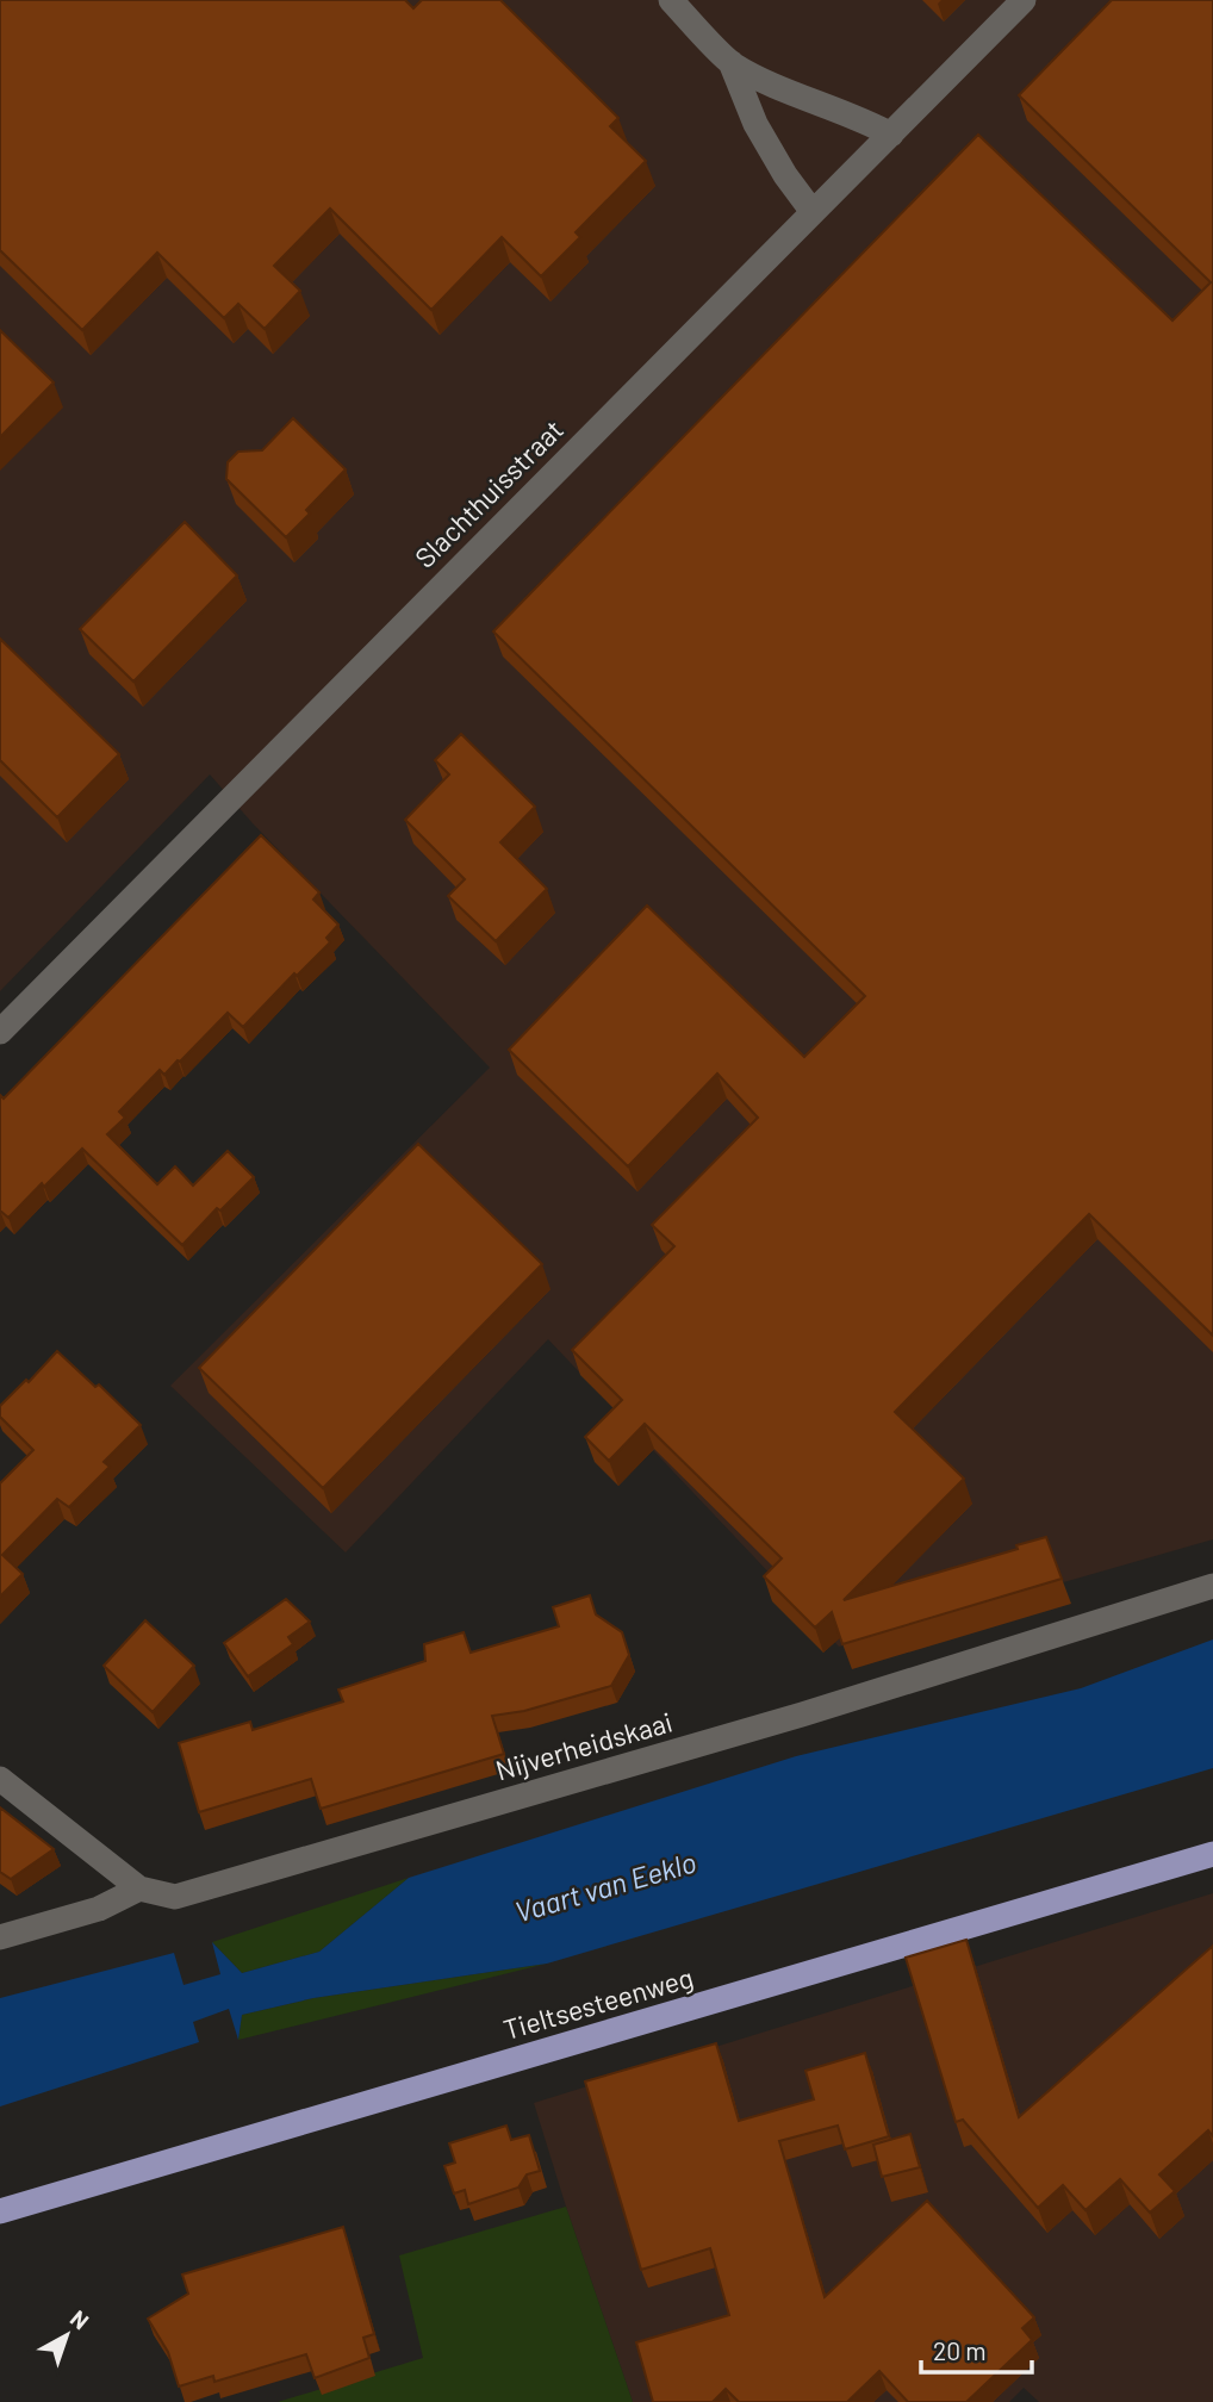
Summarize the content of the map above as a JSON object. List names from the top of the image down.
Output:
{
  "streets": {
    "main road": ["Tieltsesteenweg"],
    "street": ["Slachthuisstraat", "Nijverheidskaai"]
  },
  "water": ["Vaart van Eeklo"],
  "scale_bar": "20 m",
  "north": "top right"
}
